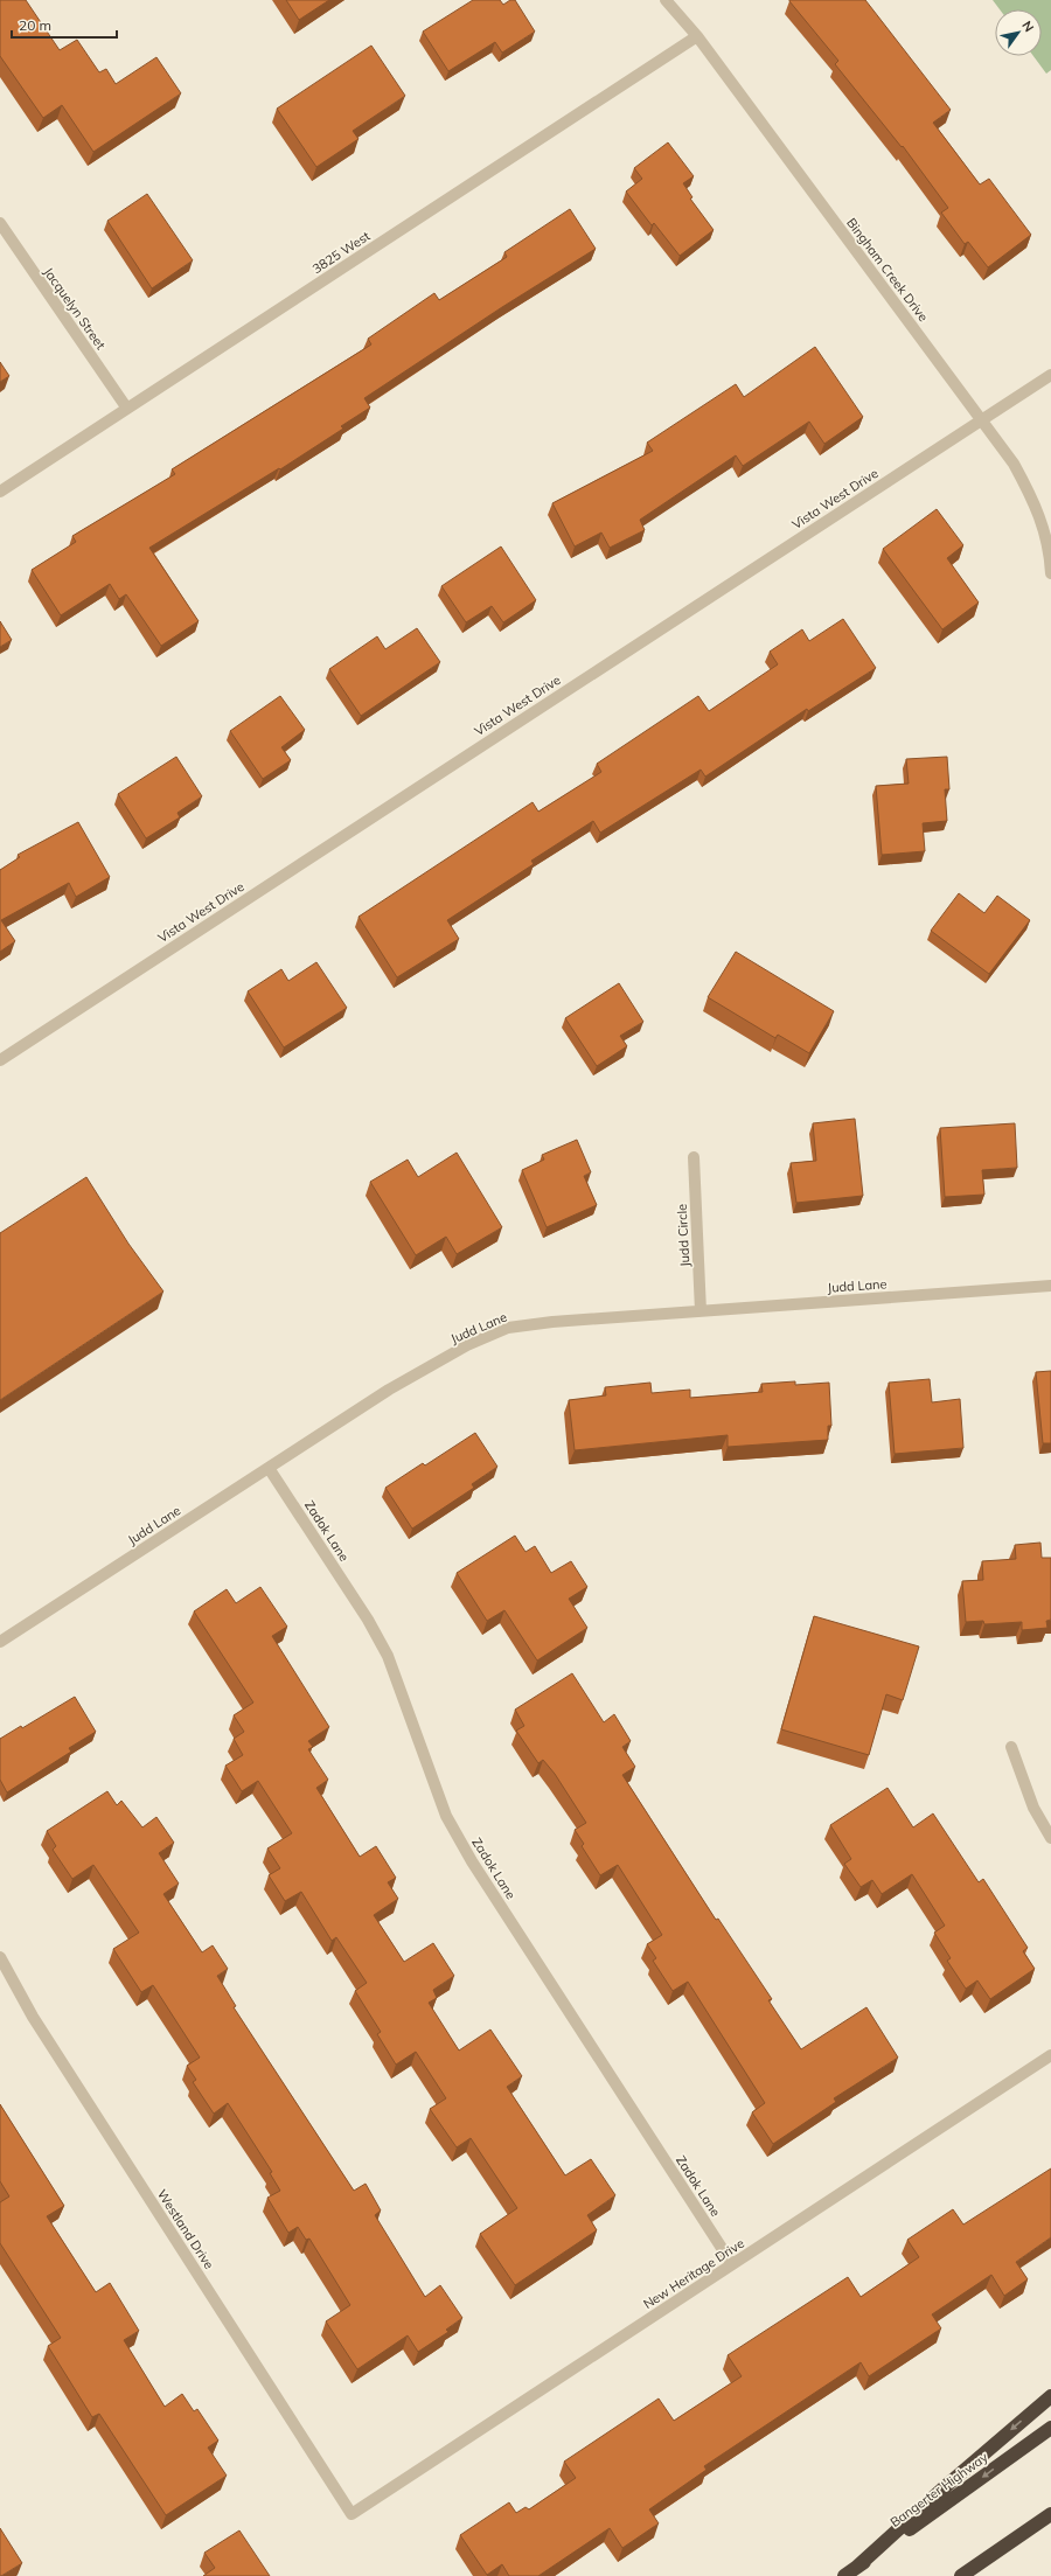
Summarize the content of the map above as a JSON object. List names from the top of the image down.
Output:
{
  "streets": {
    "highway": ["Bangerter Highway"],
    "street": [
      "3825 West",
      "Bingham Creek Drive",
      "Jacquelyn Street",
      "Vista West Drive",
      "Judd Circle",
      "Judd Lane",
      "Zadok Lane",
      "Westland Drive",
      "New Heritage Drive"
    ]
  },
  "crossings": [
    ["3825 West", "Bingham Creek Drive"],
    ["3825 West", "Jacquelyn Street"],
    ["Bingham Creek Drive", "Vista West Drive"],
    ["Judd Circle", "Judd Lane"],
    ["Judd Lane", "Zadok Lane"],
    ["Zadok Lane", "New Heritage Drive"],
    ["Westland Drive", "New Heritage Drive"]
  ],
  "scale_bar": "20 m",
  "north": "top right"
}
